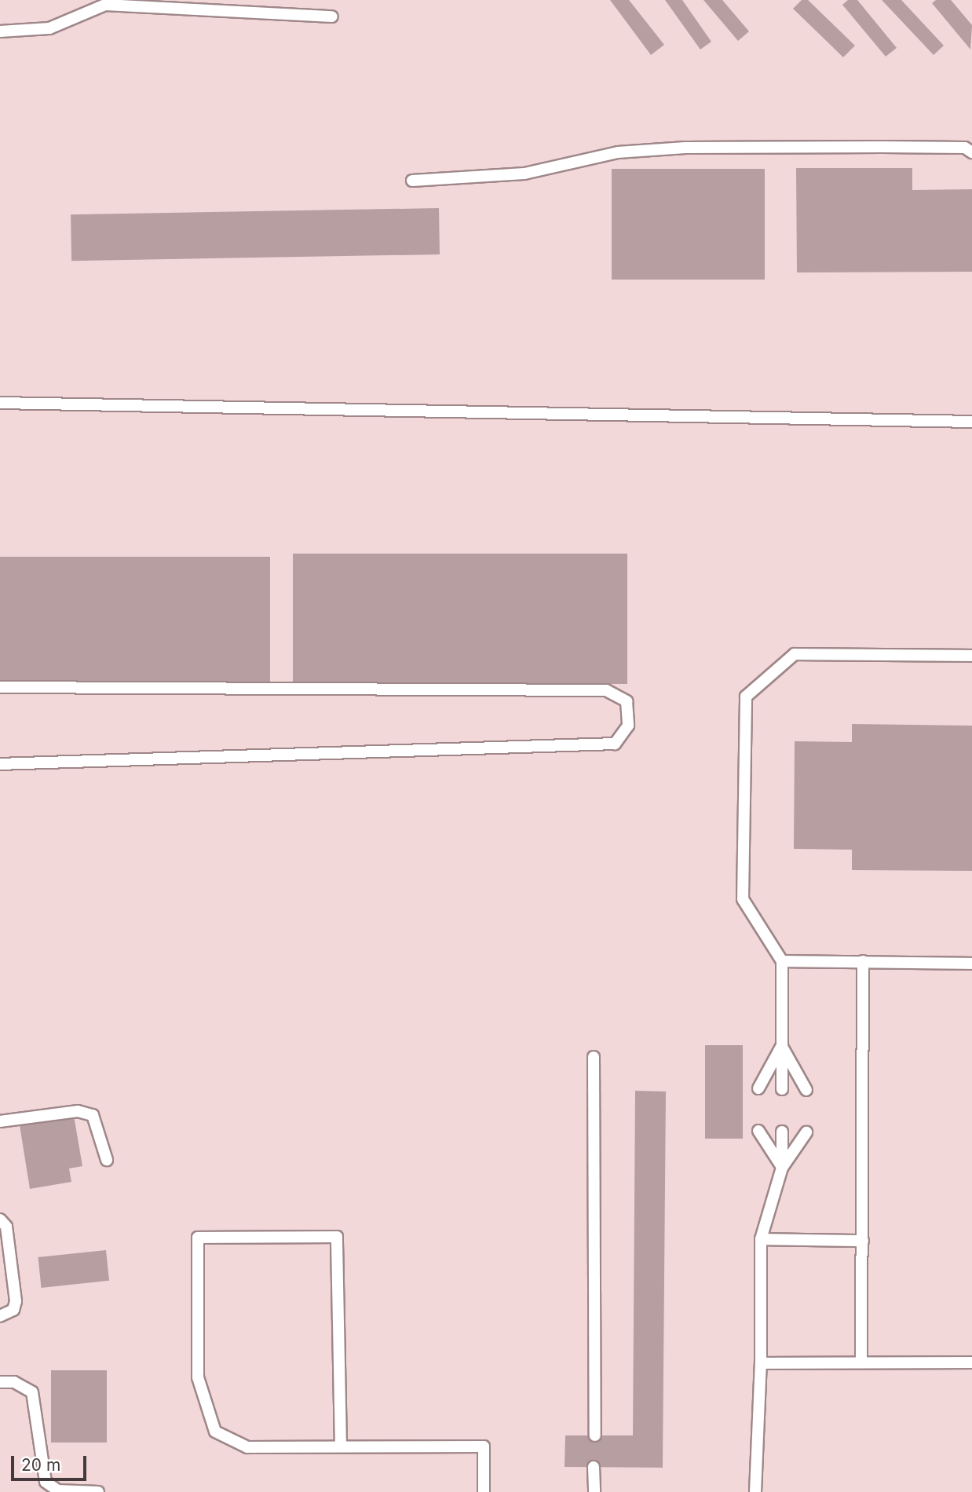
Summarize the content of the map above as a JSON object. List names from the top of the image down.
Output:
{
  "scale_bar": "20 m"
}
